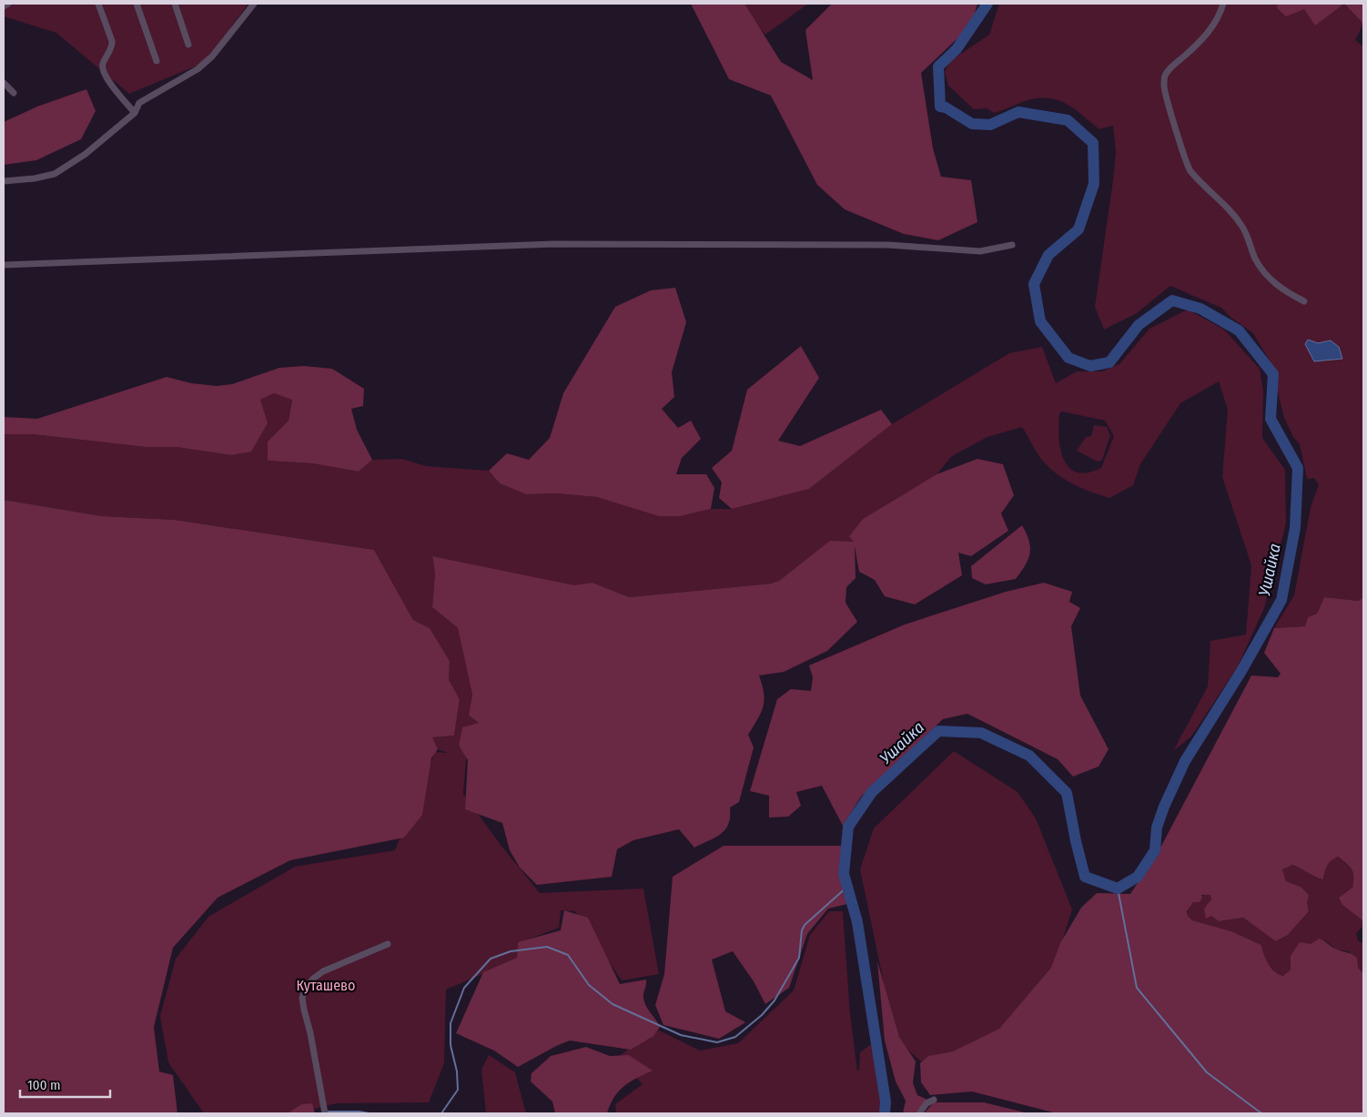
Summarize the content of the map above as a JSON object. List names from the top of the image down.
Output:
{
  "water": ["Ушайка"],
  "parks": ["Куташево"],
  "scale_bar": "100 m"
}
